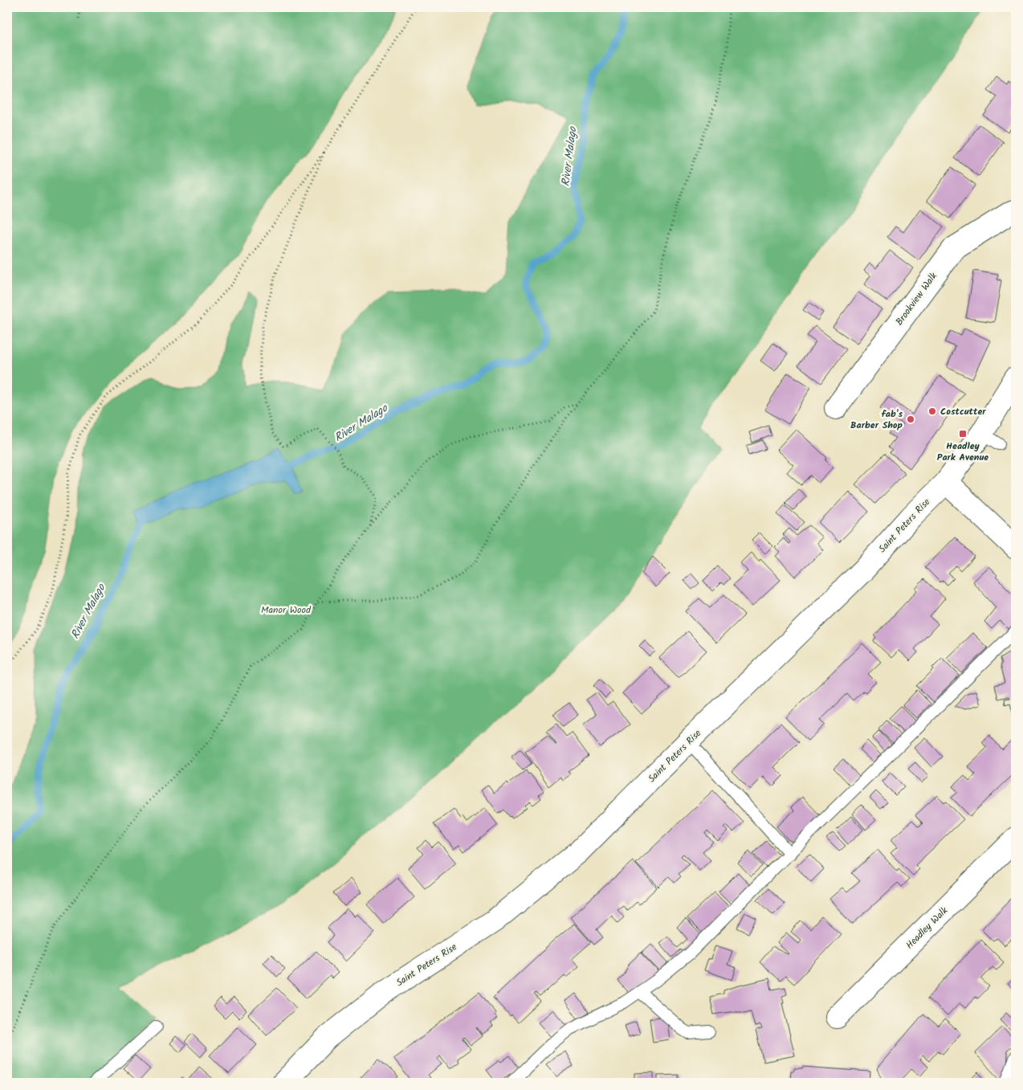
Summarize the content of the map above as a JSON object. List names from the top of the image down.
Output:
{
  "streets": {
    "street": ["Brookview Walk", "Saint Peters Rise", "Headley Walk"]
  },
  "water": ["River Malago"],
  "parks": ["Manor Wood"],
  "places": {
    "other": ["Costcutter", "fab's Barber Shop"],
    "transit": ["Headley Park Avenue"]
  }
}
